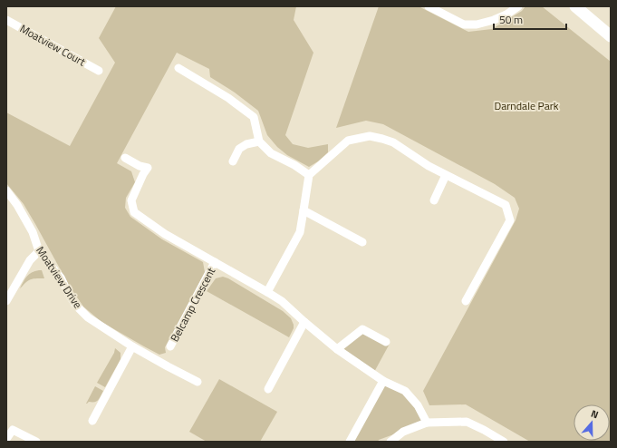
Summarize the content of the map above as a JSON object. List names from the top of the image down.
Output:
{
  "streets": {
    "street": ["Moatview Court", "Moatview Drive", "Belcamp Crescent"]
  },
  "parks": ["Darndale Park"],
  "scale_bar": "50 m",
  "north": "top"
}
